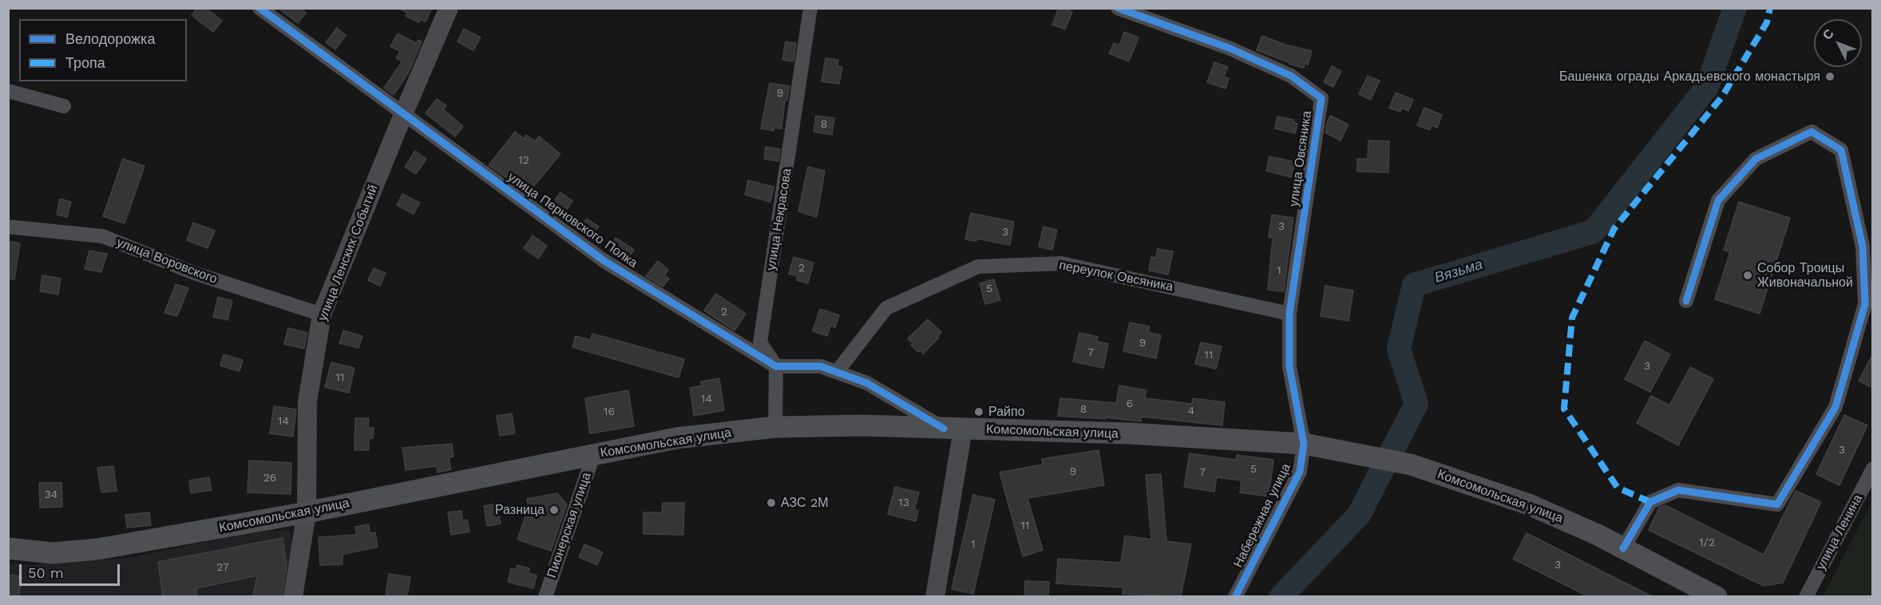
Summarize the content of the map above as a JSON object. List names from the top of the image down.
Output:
{
  "streets": {
    "main road": ["Комсомольская улица"],
    "street": [
      "улица Овсяника",
      "улица Некрасова",
      "улица Перновского Полка",
      "улица Ленских Событий",
      "улица Воровского",
      "переулок Овсяника",
      "Набережная улица",
      "Пионерская улица",
      "улица Ленина"
    ]
  },
  "crossings": [
    ["улица Овсяника", "переулок Овсяника"],
    ["улица Овсяника", "Комсомольская улица"],
    ["улица Овсяника", "Набережная улица"],
    ["улица Некрасова", "улица Перновского Полка"],
    ["улица Перновского Полка", "улица Ленских Событий"],
    ["улица Ленских Событий", "улица Воровского"],
    ["улица Ленских Событий", "Комсомольская улица"],
    ["Комсомольская улица", "Набережная улица"],
    ["Комсомольская улица", "Пионерская улица"]
  ],
  "water": ["Вязьма"],
  "places": [
    "Башенка ограды Аркадьевского монастыря",
    "Собор Троицы Живоначальной",
    "Райпо",
    "АЗС 2М",
    "Разница"
  ],
  "house_numbers": [
    "9",
    "8",
    "12",
    "3",
    "3",
    "2",
    "1",
    "5",
    "2",
    "9",
    "7",
    "11",
    "3",
    "11",
    "14",
    "6",
    "8",
    "4",
    "16",
    "14",
    "3",
    "5",
    "9",
    "7",
    "26",
    "34",
    "13",
    "11",
    "1/2",
    "1",
    "3",
    "27"
  ],
  "legend": ["Велодорожка", "Тропа"],
  "scale_bar": "50 m",
  "north": "top left"
}
